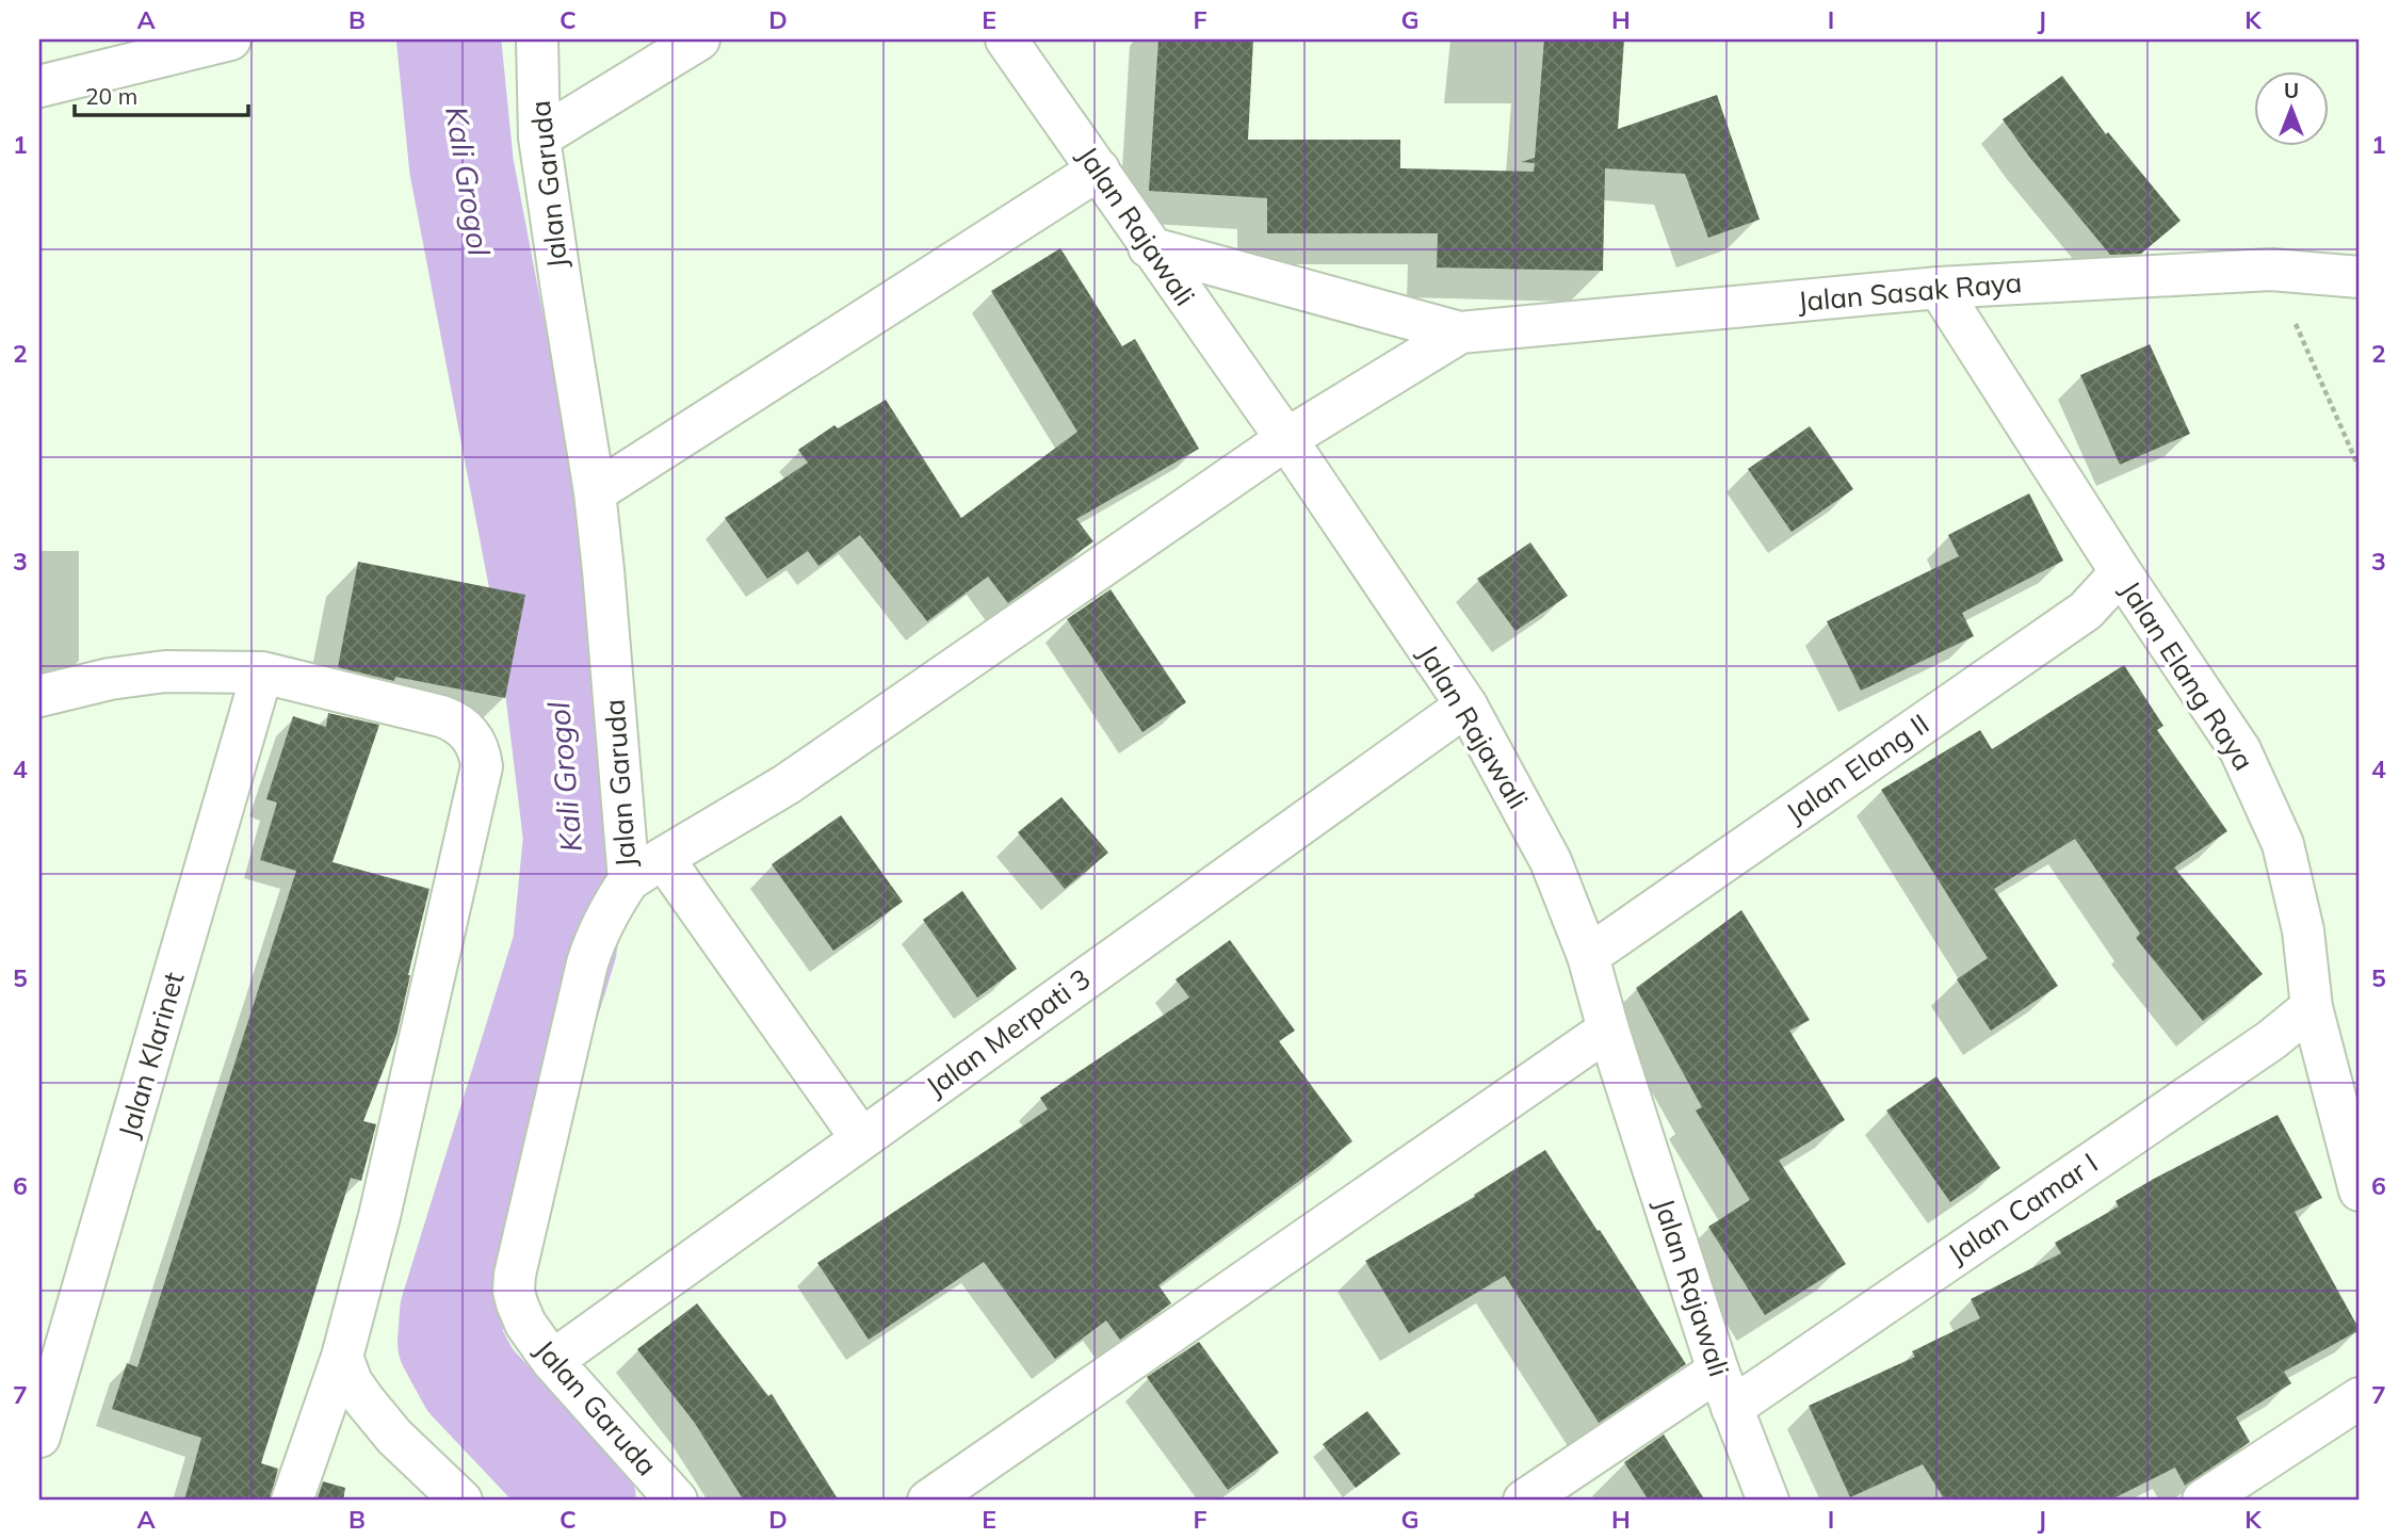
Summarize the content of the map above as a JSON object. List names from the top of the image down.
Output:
{
  "streets": {
    "street": [
      "Jalan Garuda",
      "Jalan Rajawali",
      "Jalan Sasak Raya",
      "Jalan Elang Raya",
      "Jalan Elang II",
      "Jalan Merpati 3",
      "Jalan Klarinet",
      "Jalan Camar I"
    ]
  },
  "crossings": [
    ["Jalan Garuda", "Jalan Sasak Raya"],
    ["Jalan Garuda", "Jalan Merpati 3"],
    ["Jalan Rajawali", "Jalan Sasak Raya"],
    ["Jalan Rajawali", "Jalan Elang II"],
    ["Jalan Rajawali", "Jalan Merpati 3"],
    ["Jalan Rajawali", "Jalan Camar I"],
    ["Jalan Sasak Raya", "Jalan Elang Raya"],
    ["Jalan Elang Raya", "Jalan Elang II"],
    ["Jalan Elang Raya", "Jalan Camar I"]
  ],
  "water": ["Kali Grogol"],
  "scale_bar": "20 m",
  "north": "top",
  "grid": {
    "columns": [
      "A",
      "B",
      "C",
      "D",
      "E",
      "F",
      "G",
      "H",
      "I",
      "J",
      "K"
    ],
    "rows": [
      "1",
      "2",
      "3",
      "4",
      "5",
      "6",
      "7"
    ]
  }
}
